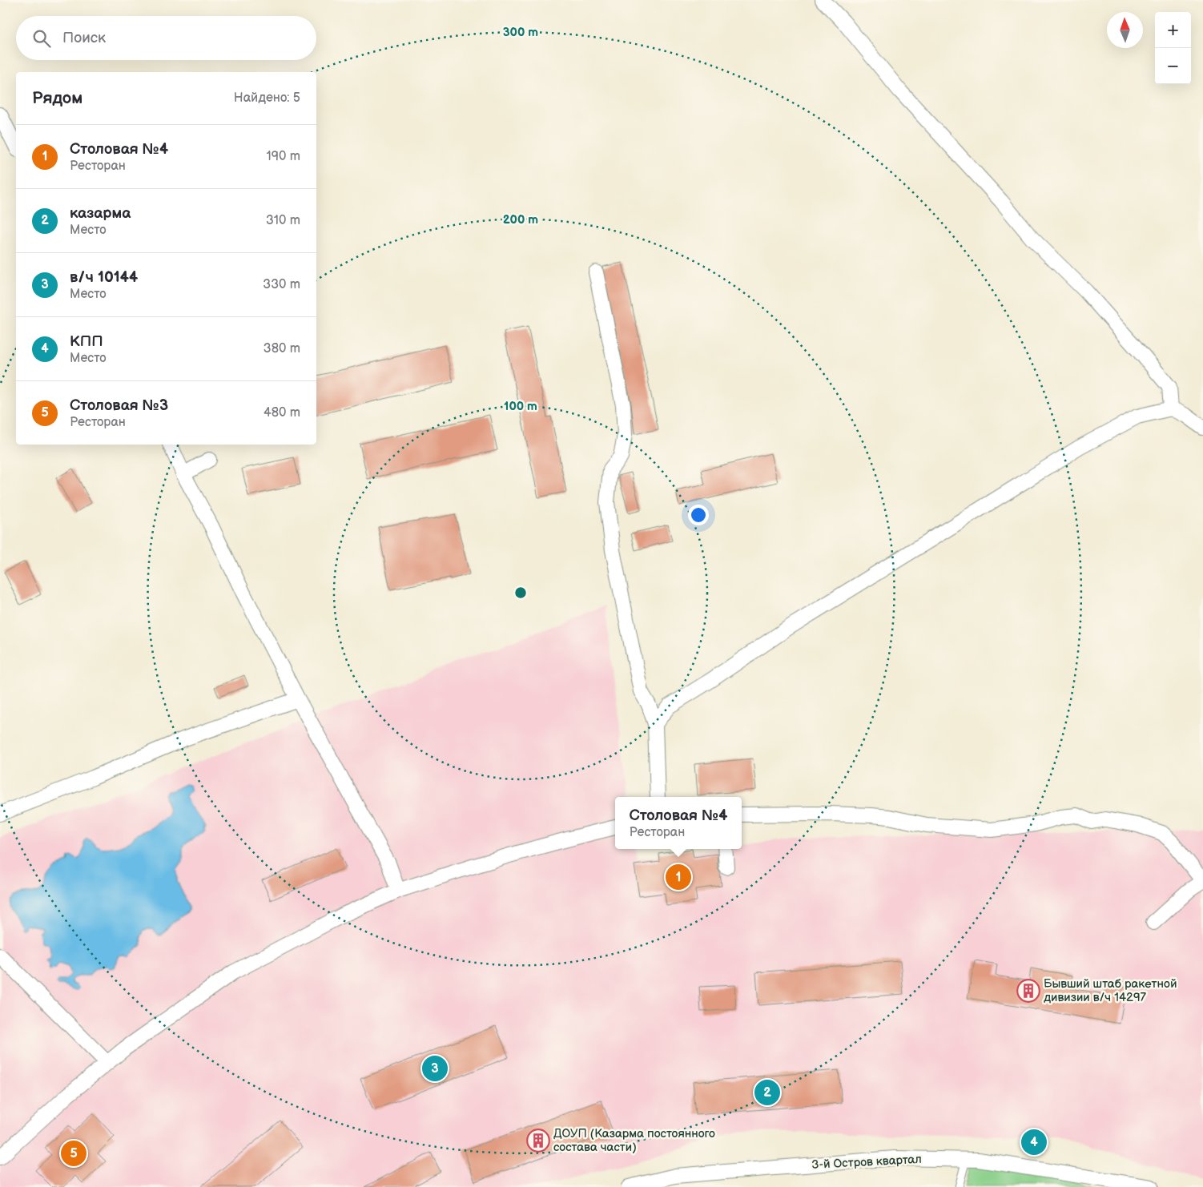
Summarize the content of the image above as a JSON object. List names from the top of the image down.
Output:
{
  "streets": {
    "street": ["3-й Остров квартал"]
  },
  "places": {
    "building": ["Бывший штаб ракетной дивизии в/ч 14297", "ДОУП (Казарма постоянного состава части)"]
  },
  "north": "top",
  "page": {
    "map_buttons": ["+", "−"],
    "search": "Поиск",
    "heading": ["Рядом", "Найдено: 5"],
    "list": [
      {
        "mark": "1",
        "name": "Столовая №4",
        "note": "Ресторан",
        "value": "190 m"
      },
      {
        "mark": "2",
        "name": "казарма",
        "note": "Место",
        "value": "310 m"
      },
      {
        "mark": "3",
        "name": "в/ч 10144",
        "note": "Место",
        "value": "330 m"
      },
      {
        "mark": "4",
        "name": "КПП",
        "note": "Место",
        "value": "380 m"
      },
      {
        "mark": "5",
        "name": "Столовая №3",
        "note": "Ресторан",
        "value": "480 m"
      }
    ],
    "popup": ["Столовая №4", "Ресторан"],
    "pins": [
      "1",
      "3",
      "2",
      "4",
      "5"
    ]
  },
  "rings": ["300 m", "200 m", "100 m"]
}
